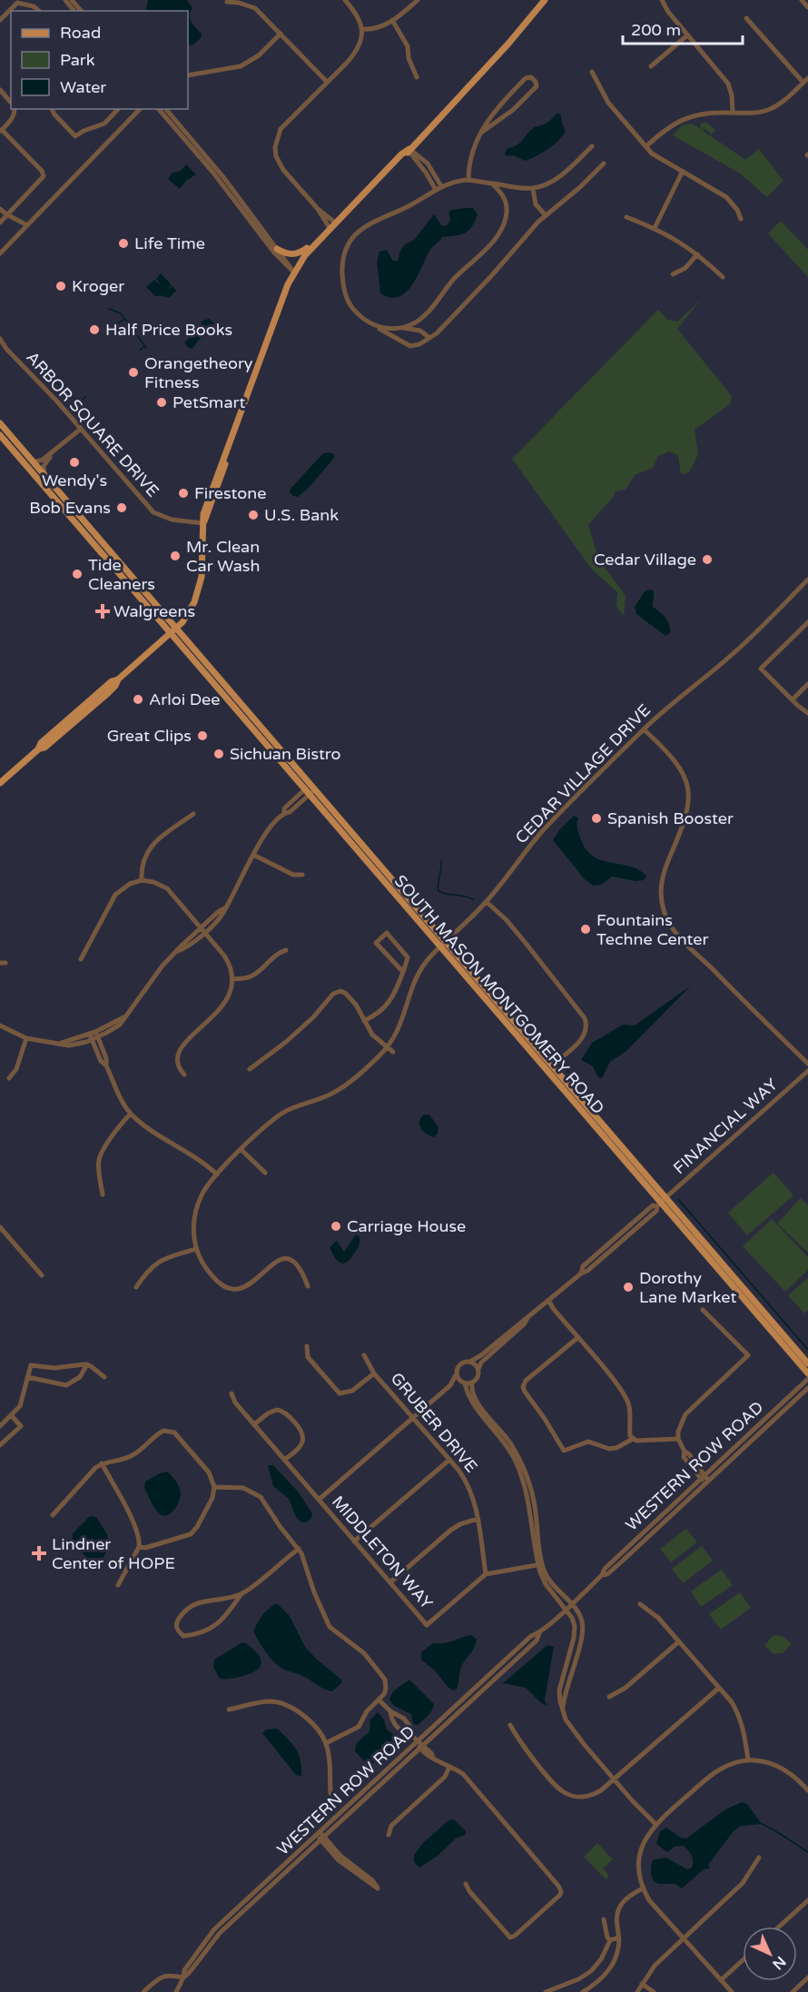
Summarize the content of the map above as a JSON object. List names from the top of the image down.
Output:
{
  "streets": {
    "main road": ["SOUTH MASON MONTGOMERY ROAD"],
    "street": [
      "ARBOR SQUARE DRIVE",
      "CEDAR VILLAGE DRIVE",
      "FINANCIAL WAY",
      "GRUBER DRIVE",
      "WESTERN ROW ROAD",
      "MIDDLETON WAY"
    ]
  },
  "crossings": [
    ["CEDAR VILLAGE DRIVE", "SOUTH MASON MONTGOMERY ROAD"],
    ["SOUTH MASON MONTGOMERY ROAD", "FINANCIAL WAY"],
    ["GRUBER DRIVE", "MIDDLETON WAY"]
  ],
  "places": {
    "other": [
      "Life Time",
      "Kroger",
      "Half Price Books",
      "Orangetheory Fitness",
      "PetSmart",
      "Wendy's",
      "Firestone",
      "Bob Evans",
      "U.S. Bank",
      "Mr. Clean Car Wash",
      "Cedar Village",
      "Tide Cleaners",
      "Arloi Dee",
      "Great Clips",
      "Sichuan Bistro",
      "Spanish Booster",
      "Fountains Techne Center",
      "Carriage House",
      "Dorothy Lane Market"
    ],
    "health": ["Walgreens", "Lindner Center of HOPE"]
  },
  "legend": ["Road", "Park", "Water"],
  "scale_bar": "200 m",
  "north": "bottom right"
}
